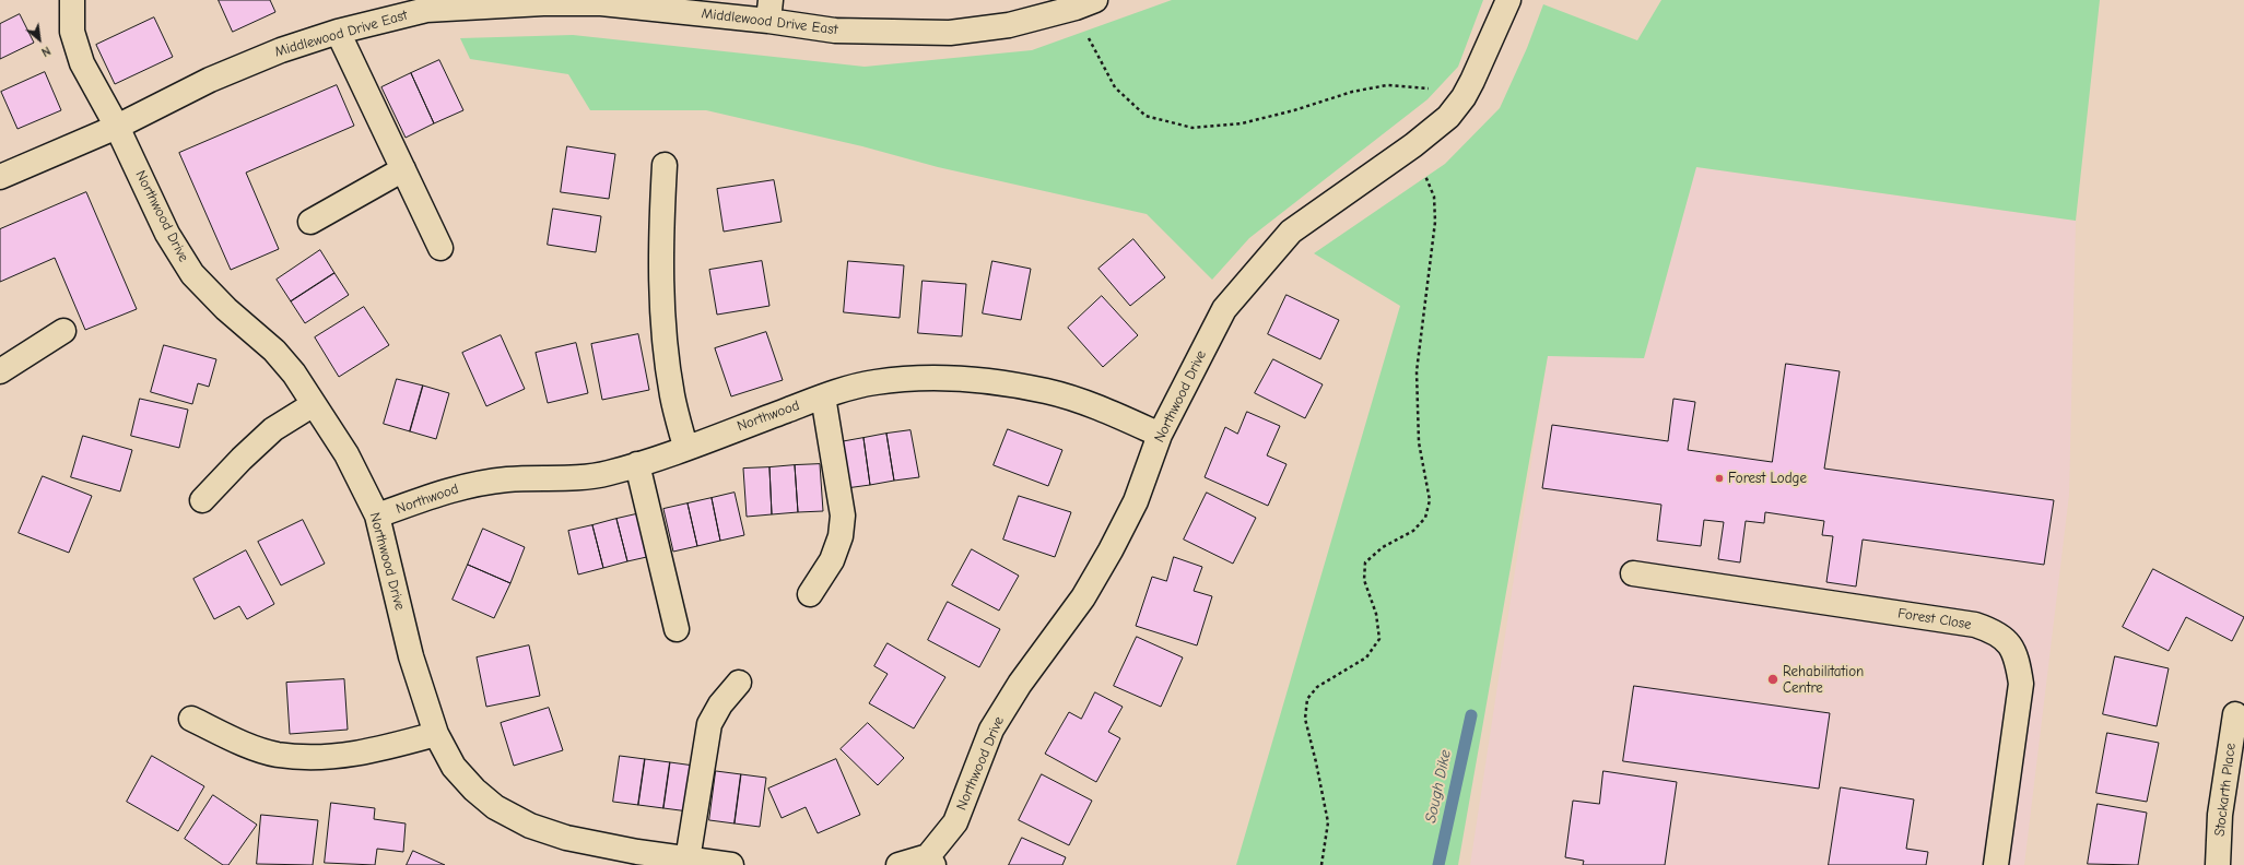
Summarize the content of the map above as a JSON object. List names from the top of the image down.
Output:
{
  "streets": {
    "street": [
      "Middlewood Drive East",
      "Northwood Drive",
      "Northwood",
      "Forest Close",
      "Stockarth Place"
    ]
  },
  "crossings": [
    ["Middlewood Drive East", "Northwood Drive"],
    ["Northwood Drive", "Northwood"]
  ],
  "water": ["Sough Dike"],
  "places": ["Forest Lodge", "Rehabilitation Centre"],
  "north": "bottom right"
}
